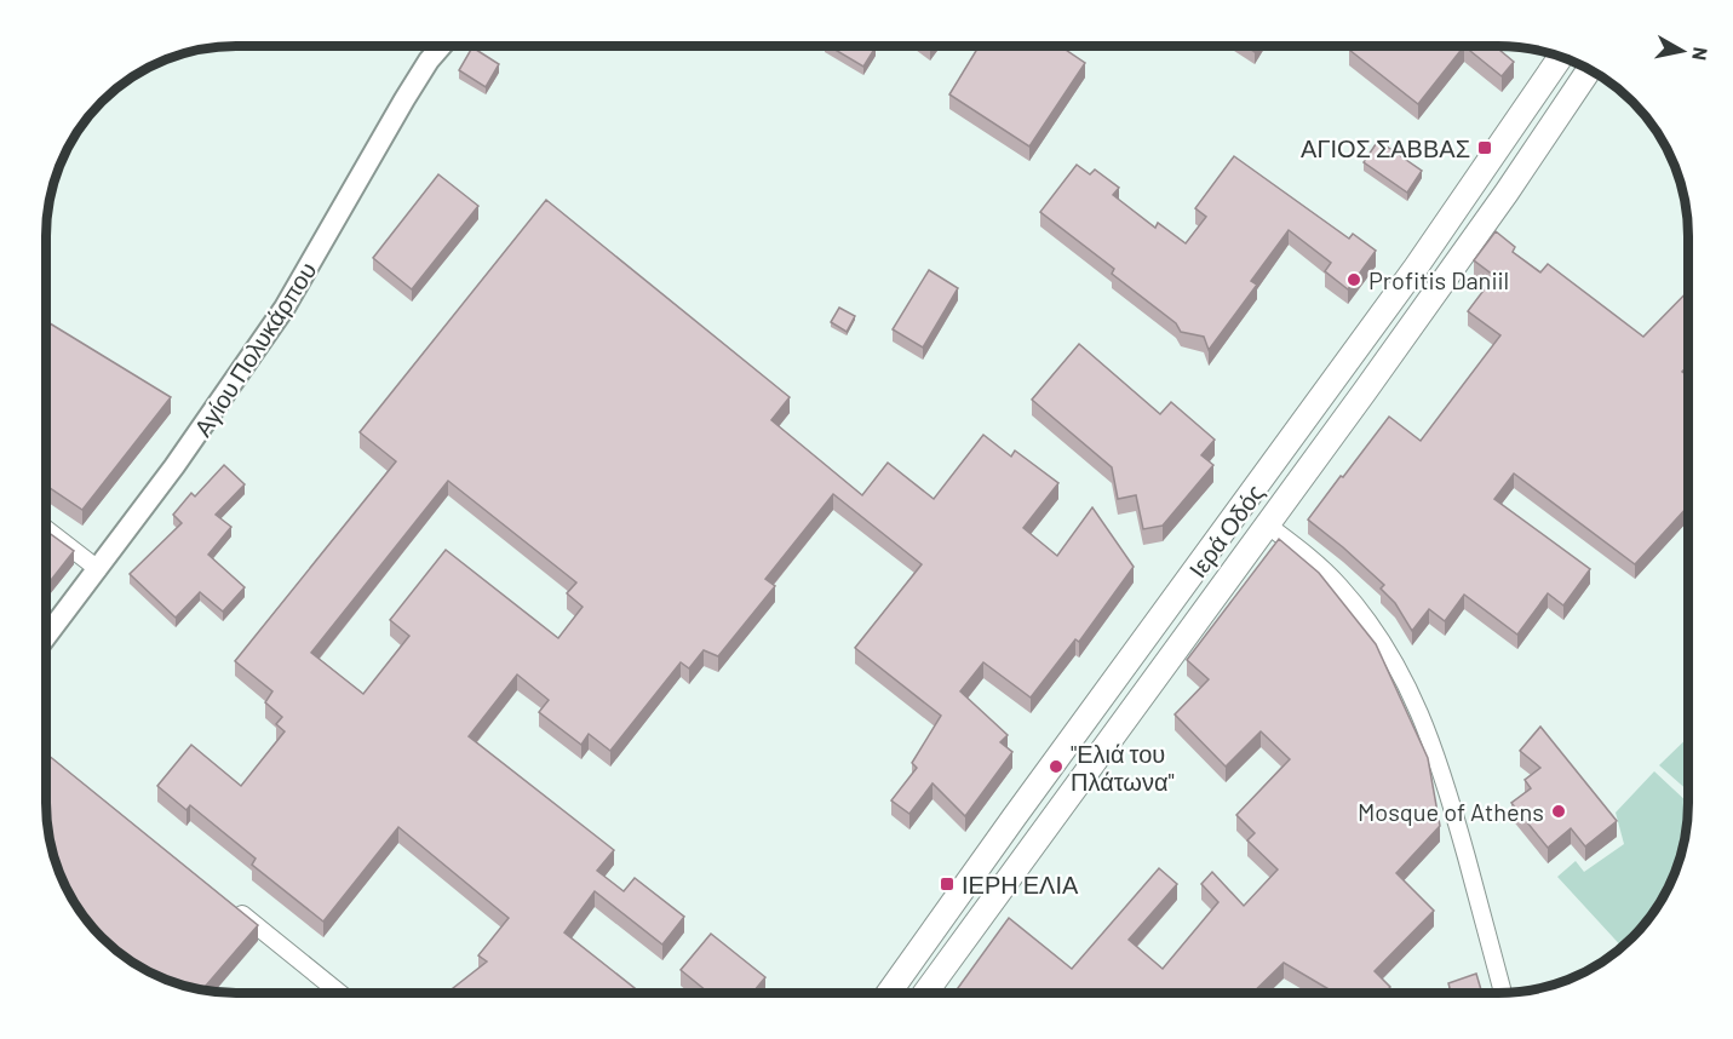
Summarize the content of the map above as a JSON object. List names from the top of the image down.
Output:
{
  "streets": {
    "main road": ["Ιερά Οδός"],
    "street": ["Αγίου Πολυκάρπου"]
  },
  "places": {
    "transit": ["ΑΓΙΟΣ ΣΑΒΒΑΣ", "ΙΕΡΗ ΕΛΙΑ"],
    "other": ["Profitis Daniil", "\"Ελιά του Πλάτωνα\"", "Mosque of Athens"]
  },
  "north": "right"
}
